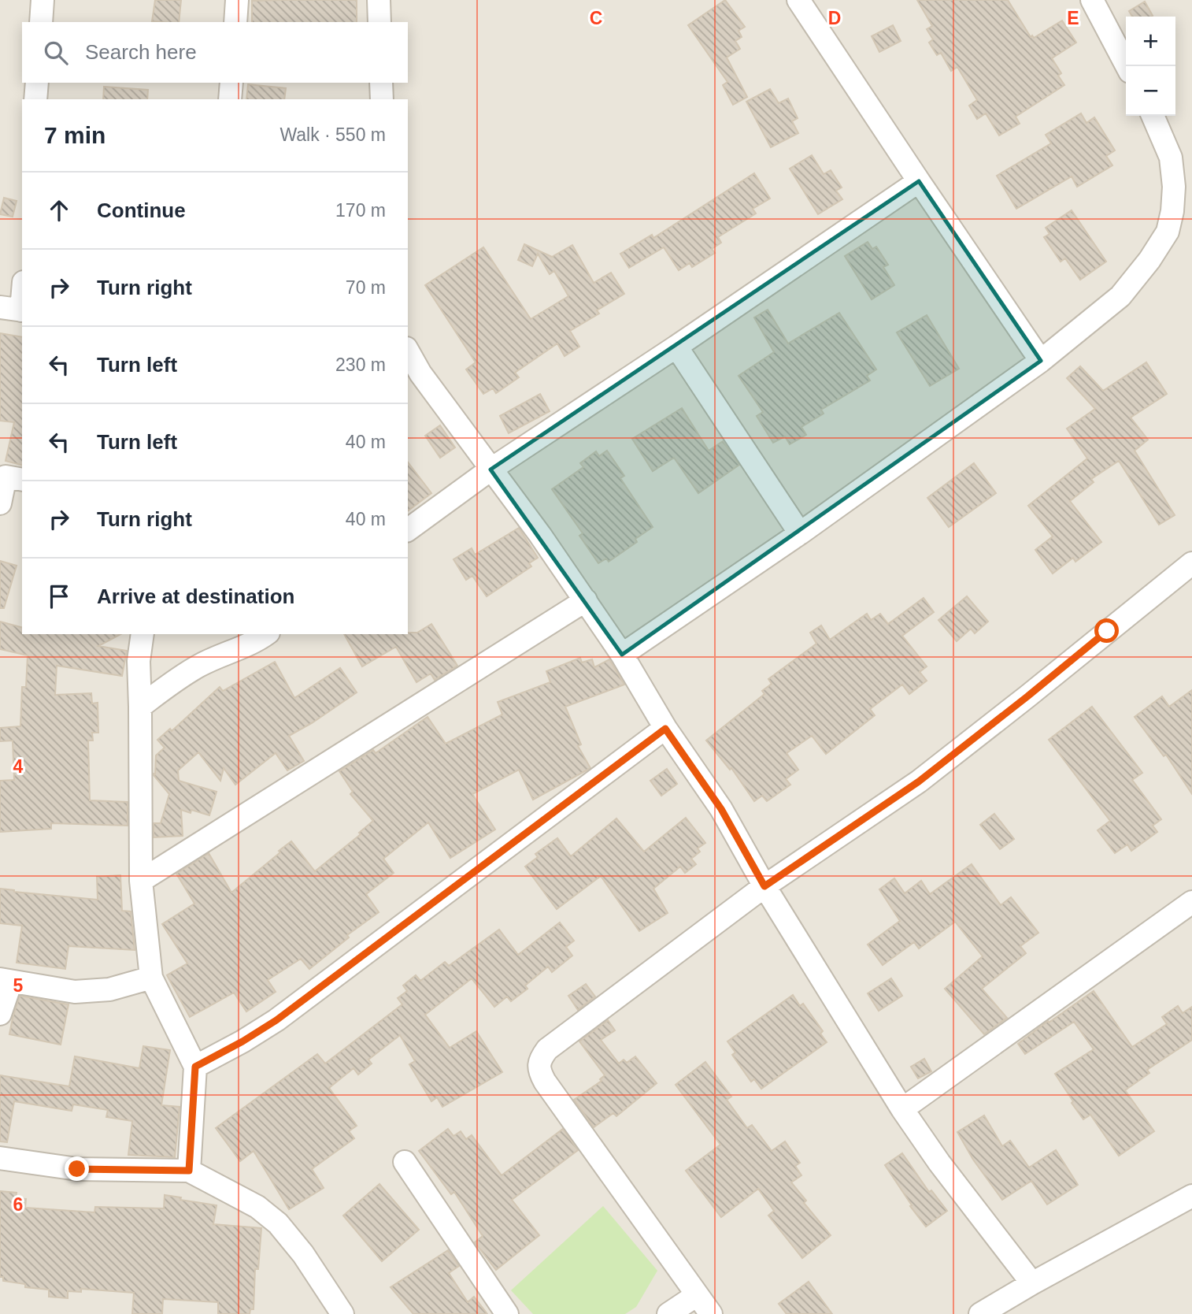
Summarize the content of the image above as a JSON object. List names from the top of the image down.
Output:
{
  "page": {
    "map_buttons": ["+", "−"],
    "search": "Search here",
    "heading": ["7 min", "Walk · 550 m"],
    "list": [
      ["Continue", "170 m"],
      ["Turn right", "70 m"],
      ["Turn left", "230 m"],
      ["Turn left", "40 m"],
      ["Turn right", "40 m"],
      "Arrive at destination"
    ]
  },
  "grid": {
    "columns": ["C", "D", "E"],
    "rows": ["4", "5", "6"]
  }
}
